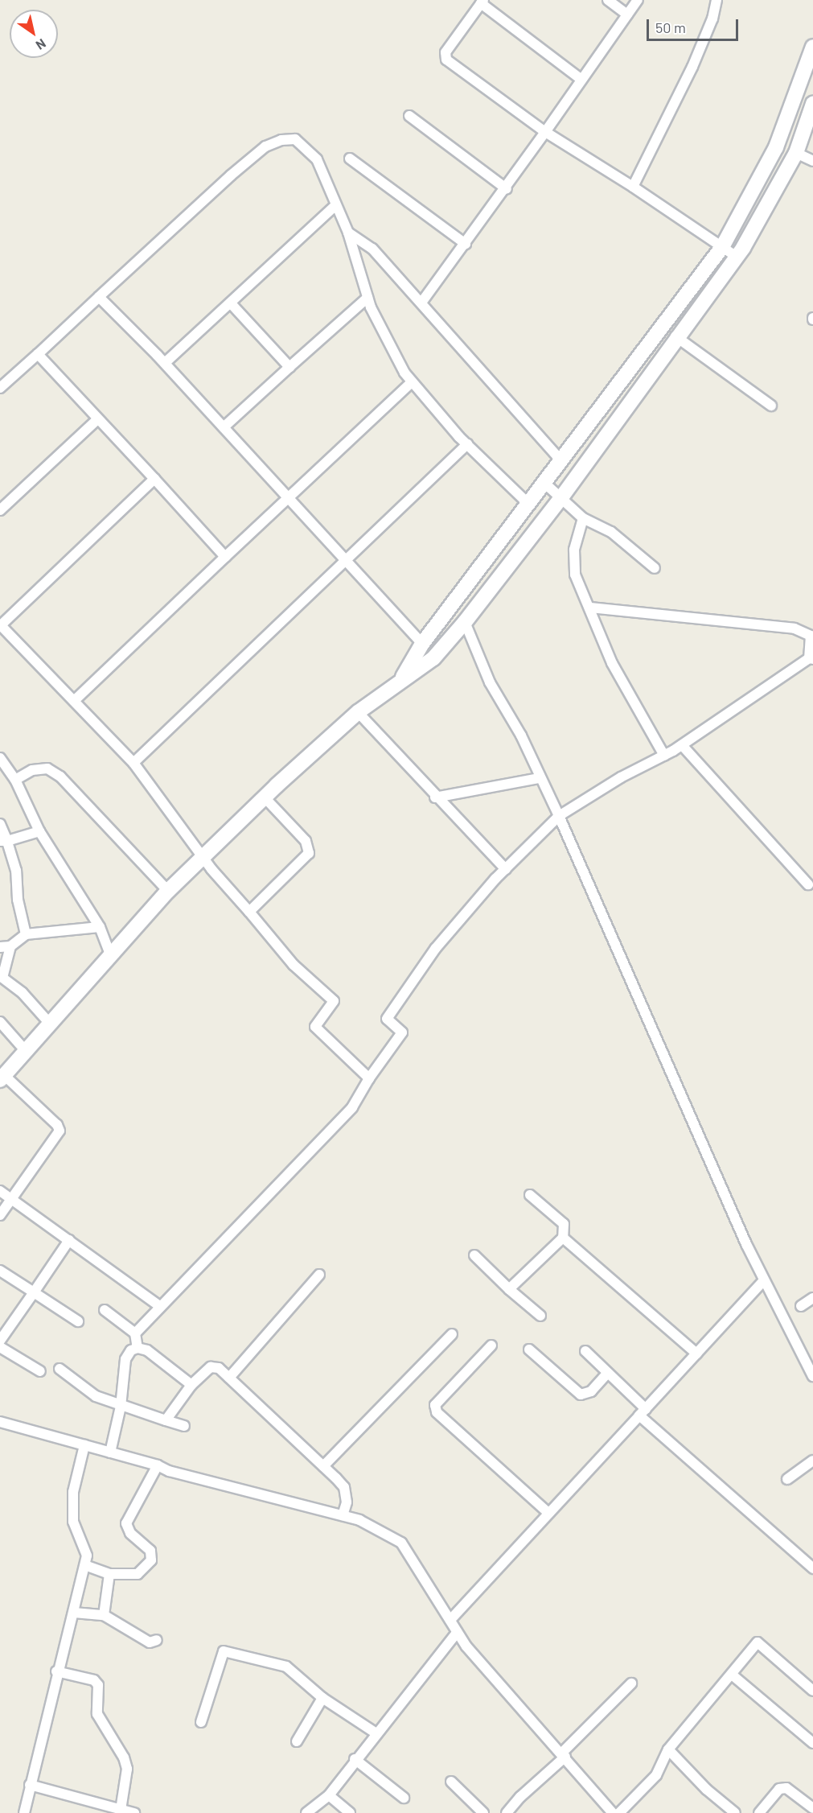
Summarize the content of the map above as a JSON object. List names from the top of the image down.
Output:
{
  "scale_bar": "50 m",
  "north": "bottom right"
}
